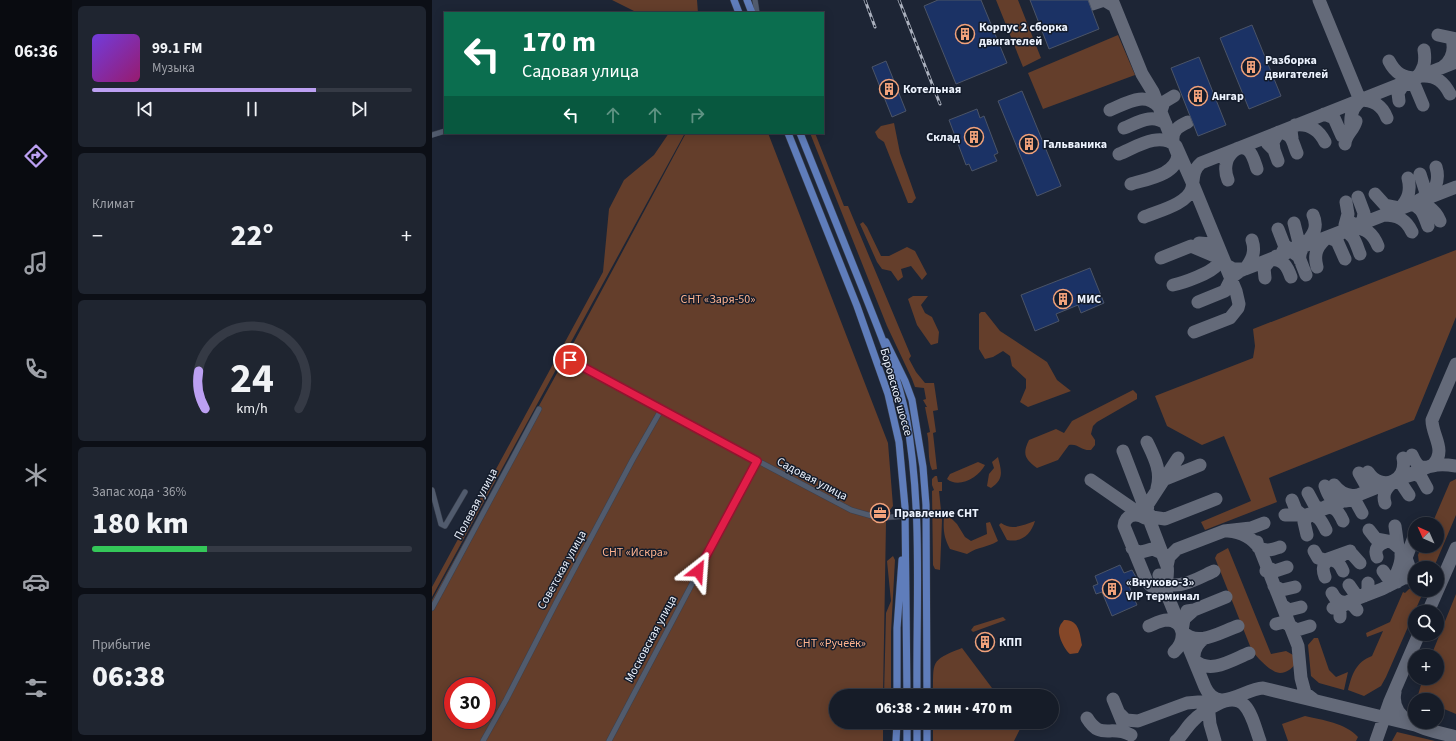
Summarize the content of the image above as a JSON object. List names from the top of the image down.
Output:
{
  "streets": {
    "main road": ["Боровское шоссе"],
    "street": [
      "Садовая улица",
      "Полевая улица",
      "Советская улица",
      "Московская улица"
    ]
  },
  "crossings": [
    ["Боровское шоссе", "Садовая улица"],
    ["Садовая улица", "Советская улица"],
    ["Садовая улица", "Московская улица"]
  ],
  "parks": ["СНТ «Заря-50»", "СНТ «Искра»", "СНТ «Ручеёк»"],
  "places": {
    "building": [
      "Корпус 2 сборка двигателей",
      "Разборка двигателей",
      "Котельная",
      "Ангар",
      "Склад",
      "Гальваника",
      "МИС",
      "«Внуково-3» VIP терминал",
      "КПП"
    ],
    "office": ["Правление СНТ"]
  },
  "north": "top left",
  "page": {
    "tabs": "06:36",
    "turn": ["170 m", "Садовая улица"],
    "song": ["99.1 FM", "Музыка"],
    "tile": [
      "Климат",
      ["Запас хода · 36%", "180 km"],
      ["Прибытие", "06:38"]
    ],
    "heat": ["−", "22°", "+"],
    "map_buttons": ["+", "−"],
    "limit": "30",
    "trip": "06:38 · 2 мин · 470 m",
    "gauge": ["24", "km/h"]
  }
}
